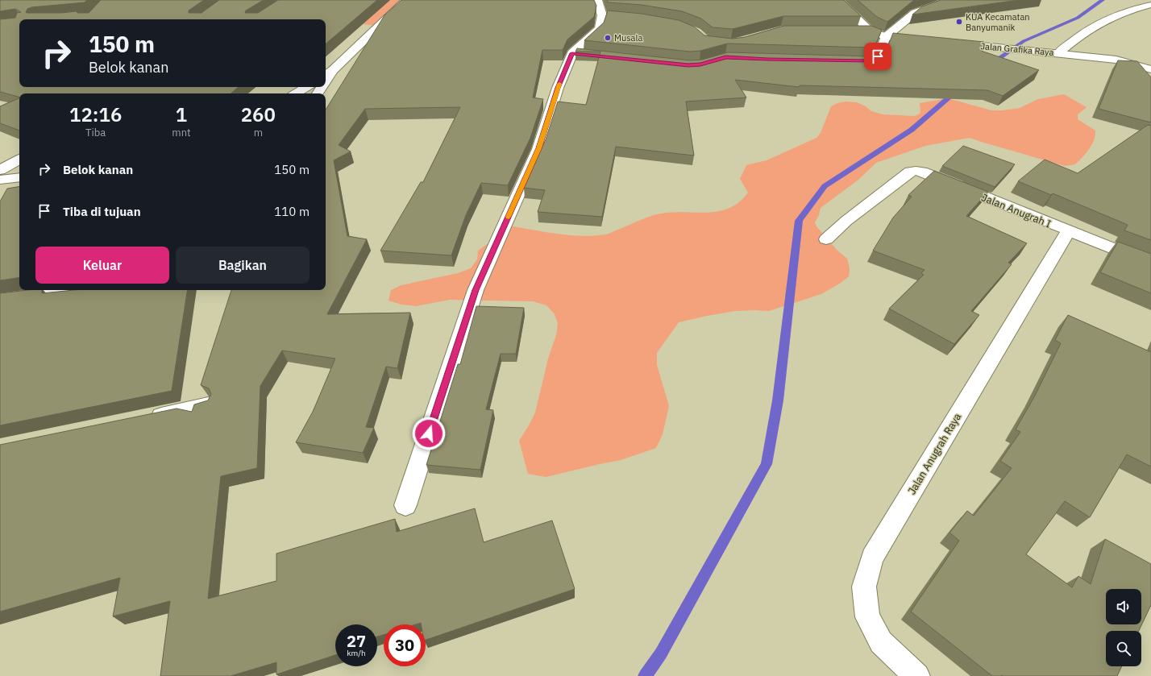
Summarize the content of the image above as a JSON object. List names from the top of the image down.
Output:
{
  "streets": {
    "street": ["Jalan Grafika Raya", "Jalan Anugrah I", "Jalan Anugrah Raya"]
  },
  "crossings": [
    ["Jalan Anugrah I", "Jalan Anugrah Raya"]
  ],
  "places": ["KUA Kecamatan Banyumanik", "Musala"],
  "page": {
    "turn": ["150 m", "Belok kanan"],
    "eta": [
      "12:16",
      "Tiba",
      "1",
      "mnt",
      "260",
      "m"
    ],
    "list": [
      {
        "name": "Belok kanan",
        "value": "150 m"
      },
      {
        "name": "Tiba di tujuan",
        "value": "110 m"
      }
    ],
    "buttons": ["Keluar", "Bagikan"],
    "speed": "27 km/h",
    "limit": "30"
  }
}
